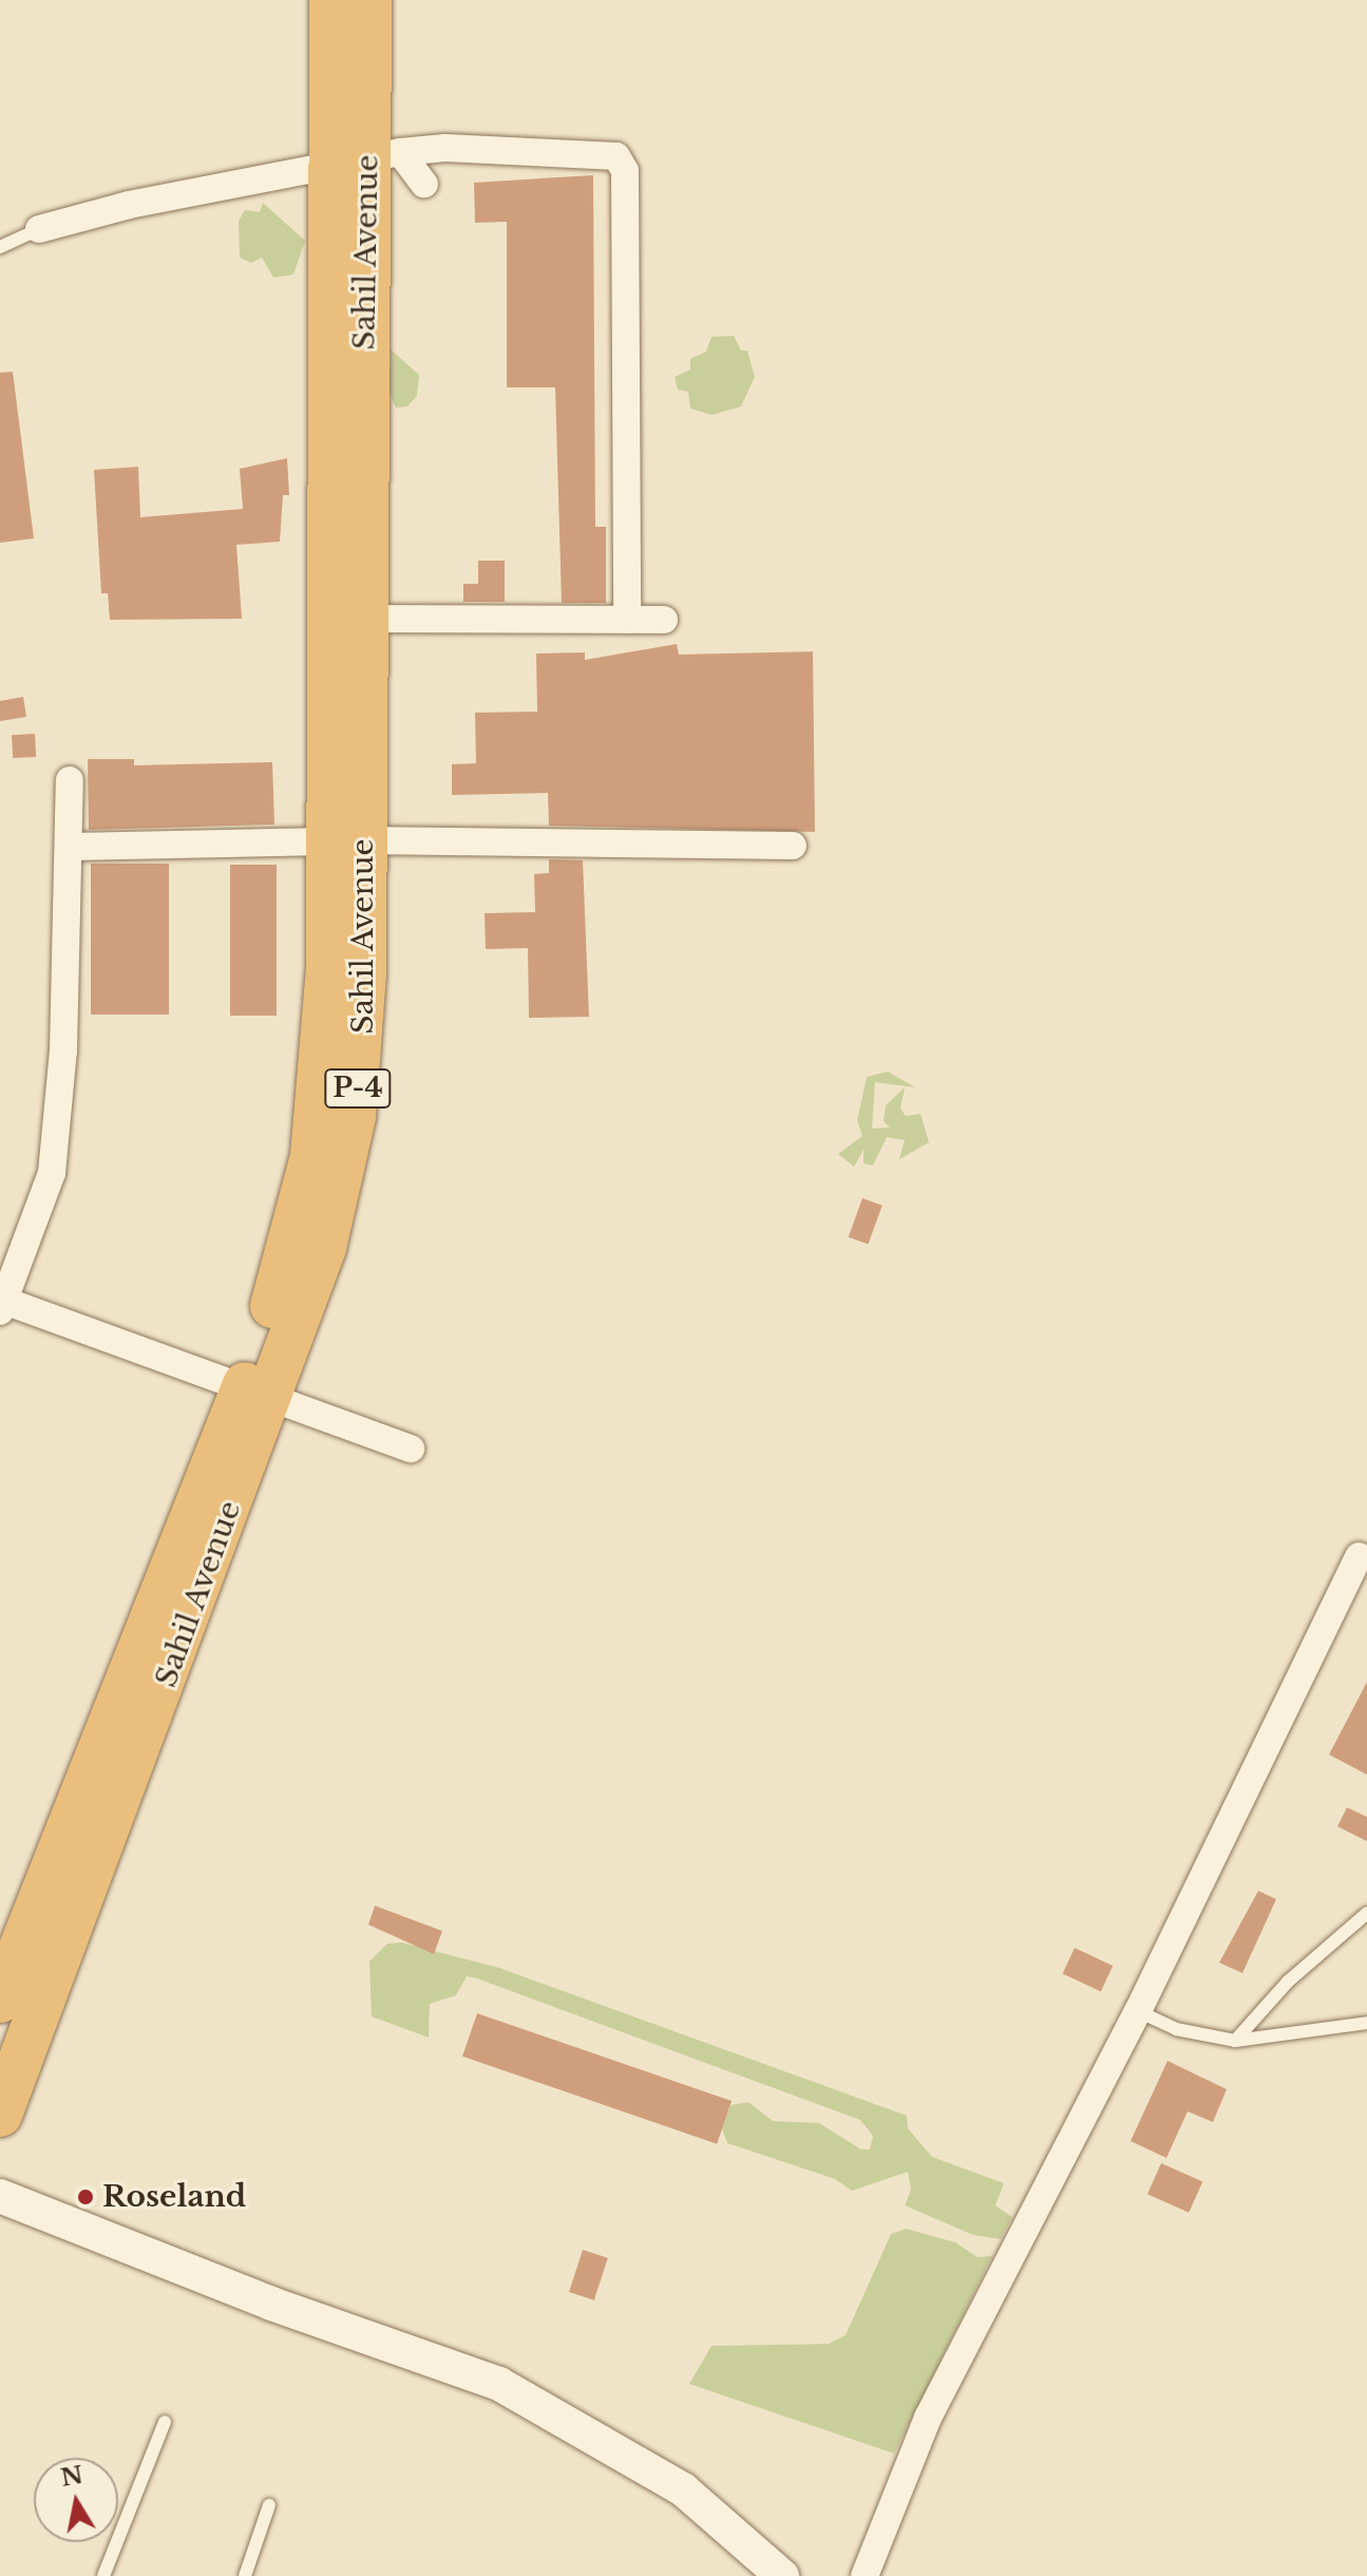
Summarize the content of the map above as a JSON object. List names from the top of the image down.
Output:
{
  "streets": {
    "highway": ["Sahil Avenue", "P-4"]
  },
  "places": ["Roseland"],
  "north": "top"
}
